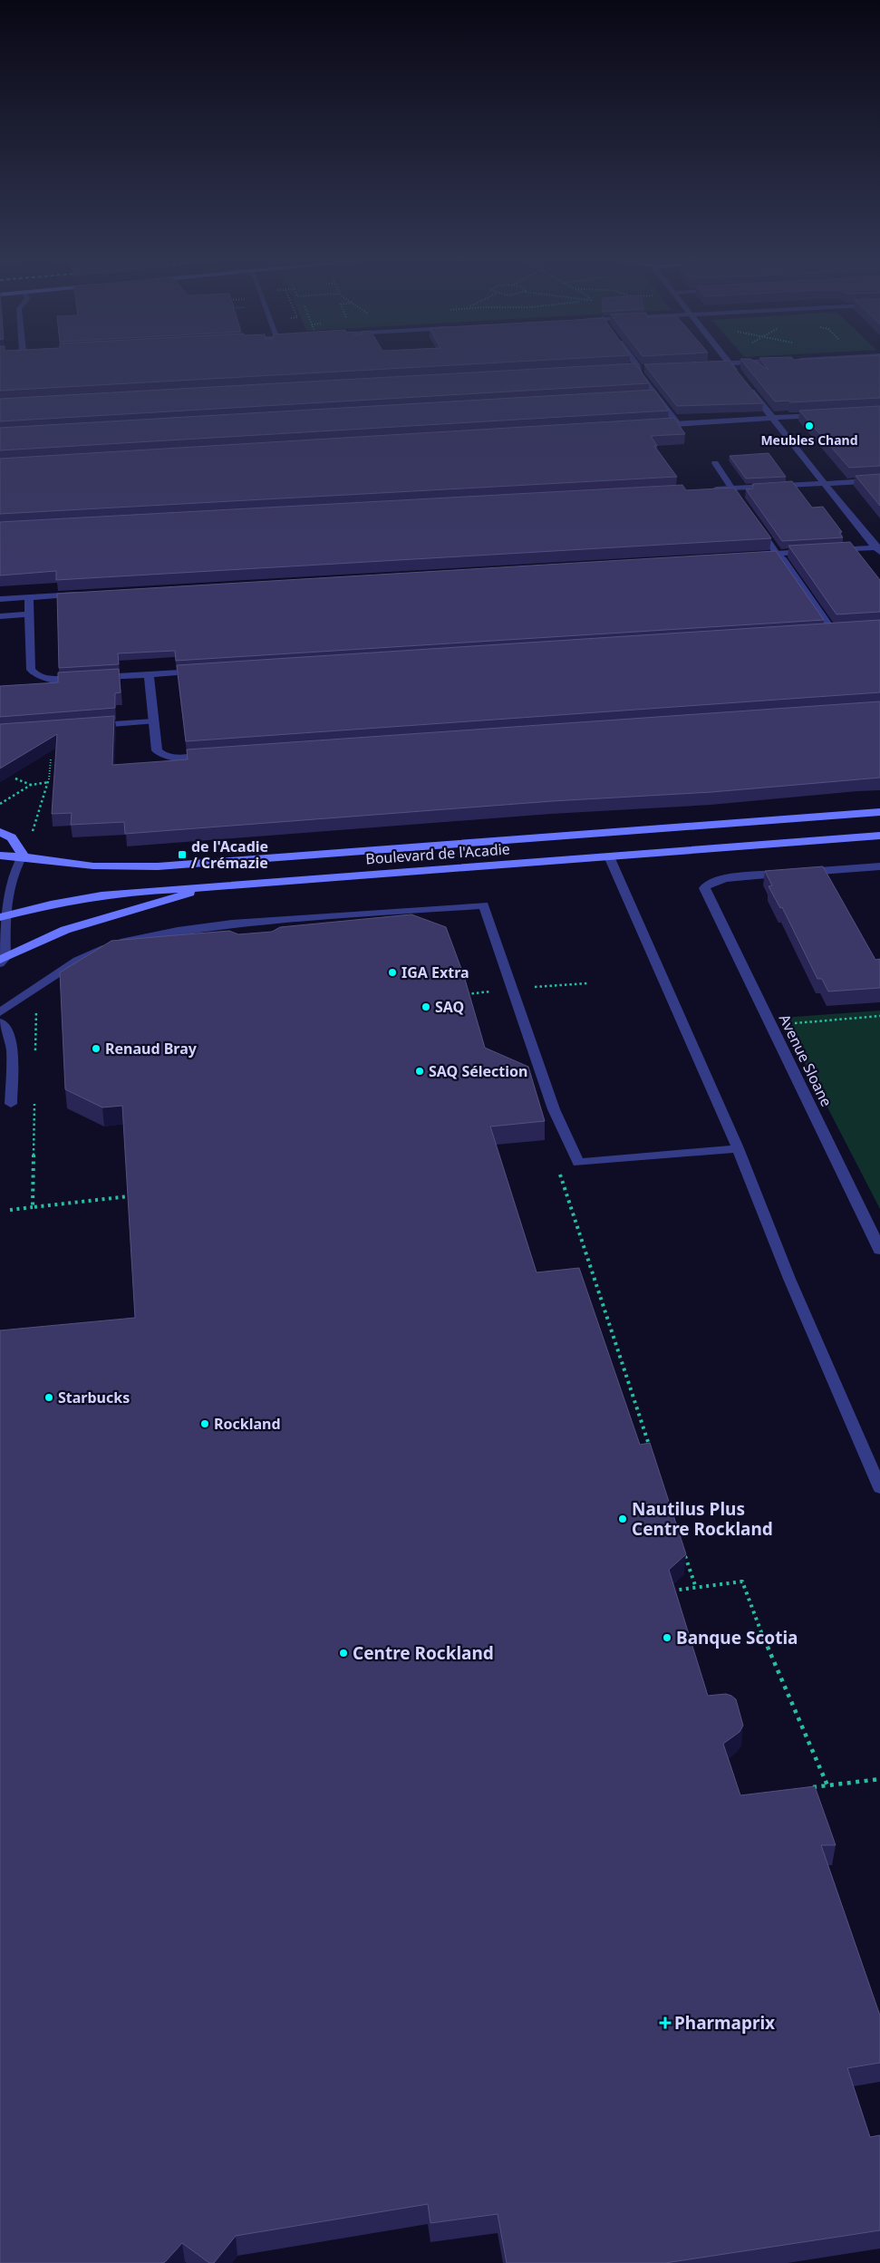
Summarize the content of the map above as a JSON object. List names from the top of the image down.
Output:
{
  "streets": {
    "main road": ["Boulevard de l'Acadie"],
    "street": ["Avenue Sloane"]
  },
  "places": {
    "other": [
      "Meubles Chand",
      "IGA Extra",
      "SAQ",
      "Renaud Bray",
      "SAQ Sélection",
      "Starbucks",
      "Rockland",
      "Nautilus Plus Centre Rockland",
      "Banque Scotia",
      "Centre Rockland"
    ],
    "transit": ["de l'Acadie / Crémazie"],
    "health": ["Pharmaprix"]
  }
}
